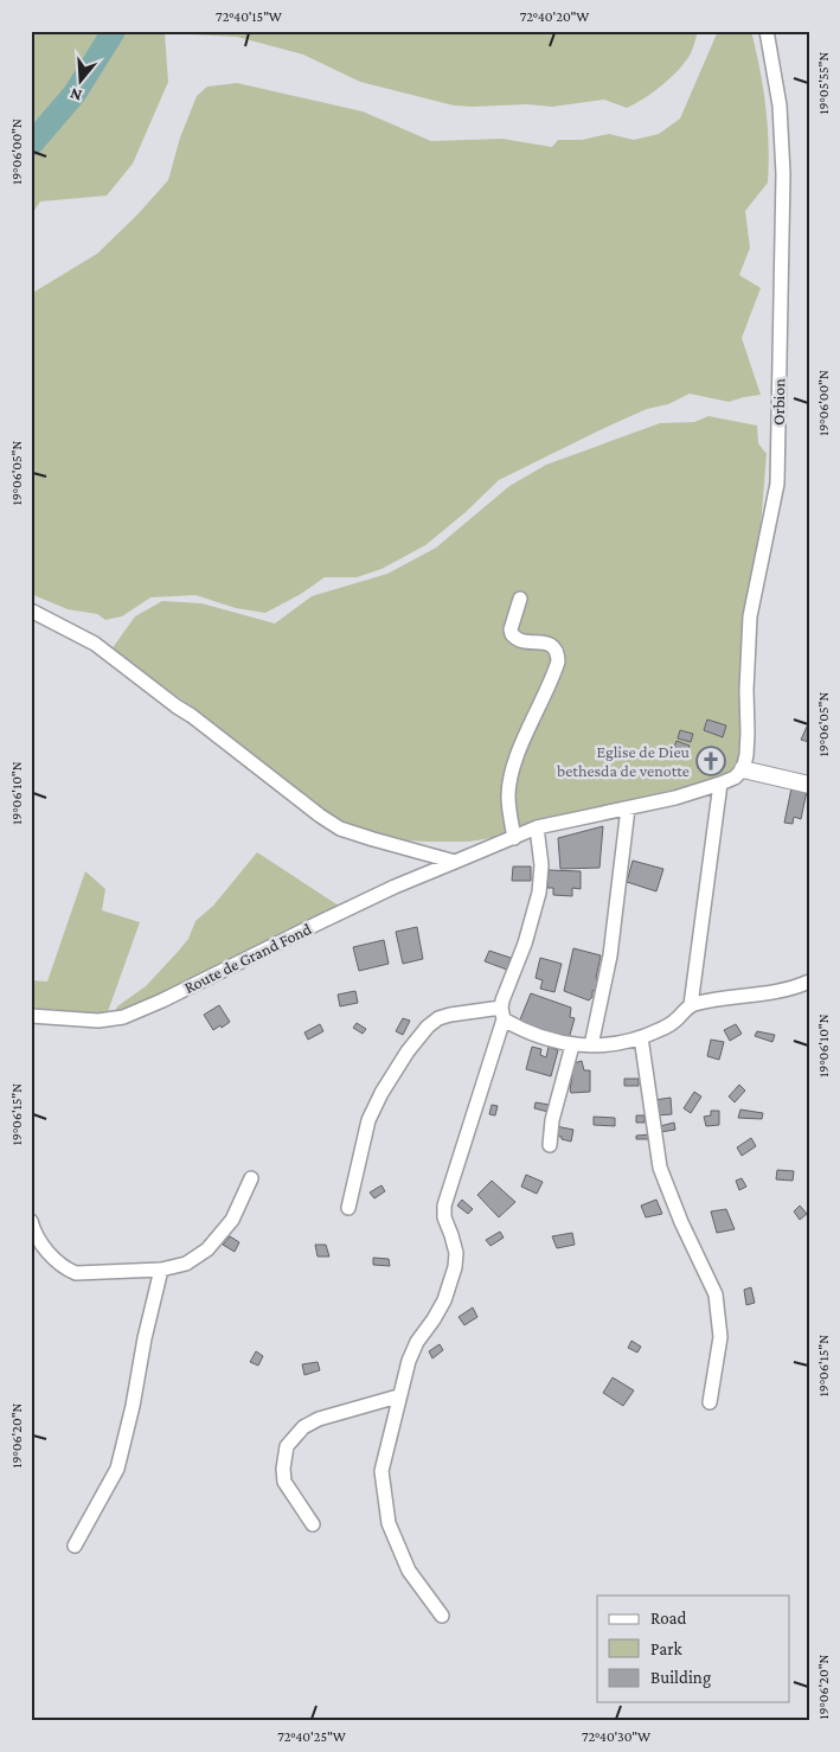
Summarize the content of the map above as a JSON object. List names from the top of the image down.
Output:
{
  "streets": {
    "street": ["Orbion", "Route de Grand Fond"]
  },
  "crossings": [
    ["Orbion", "Route de Grand Fond"]
  ],
  "places": {
    "church": ["Eglise de Dieu bethesda de venotte"]
  },
  "legend": ["Road", "Park", "Building"],
  "north": "bottom",
  "coordinates": [
    "72°40'15\"W",
    "72°40'20\"W",
    "19°05'55\"N",
    "19°06'00\"N",
    "19°06'05\"N",
    "19°06'10\"N",
    "19°06'15\"N",
    "19°06'20\"N",
    "72°40'25\"W",
    "72°40'30\"W"
  ]
}
